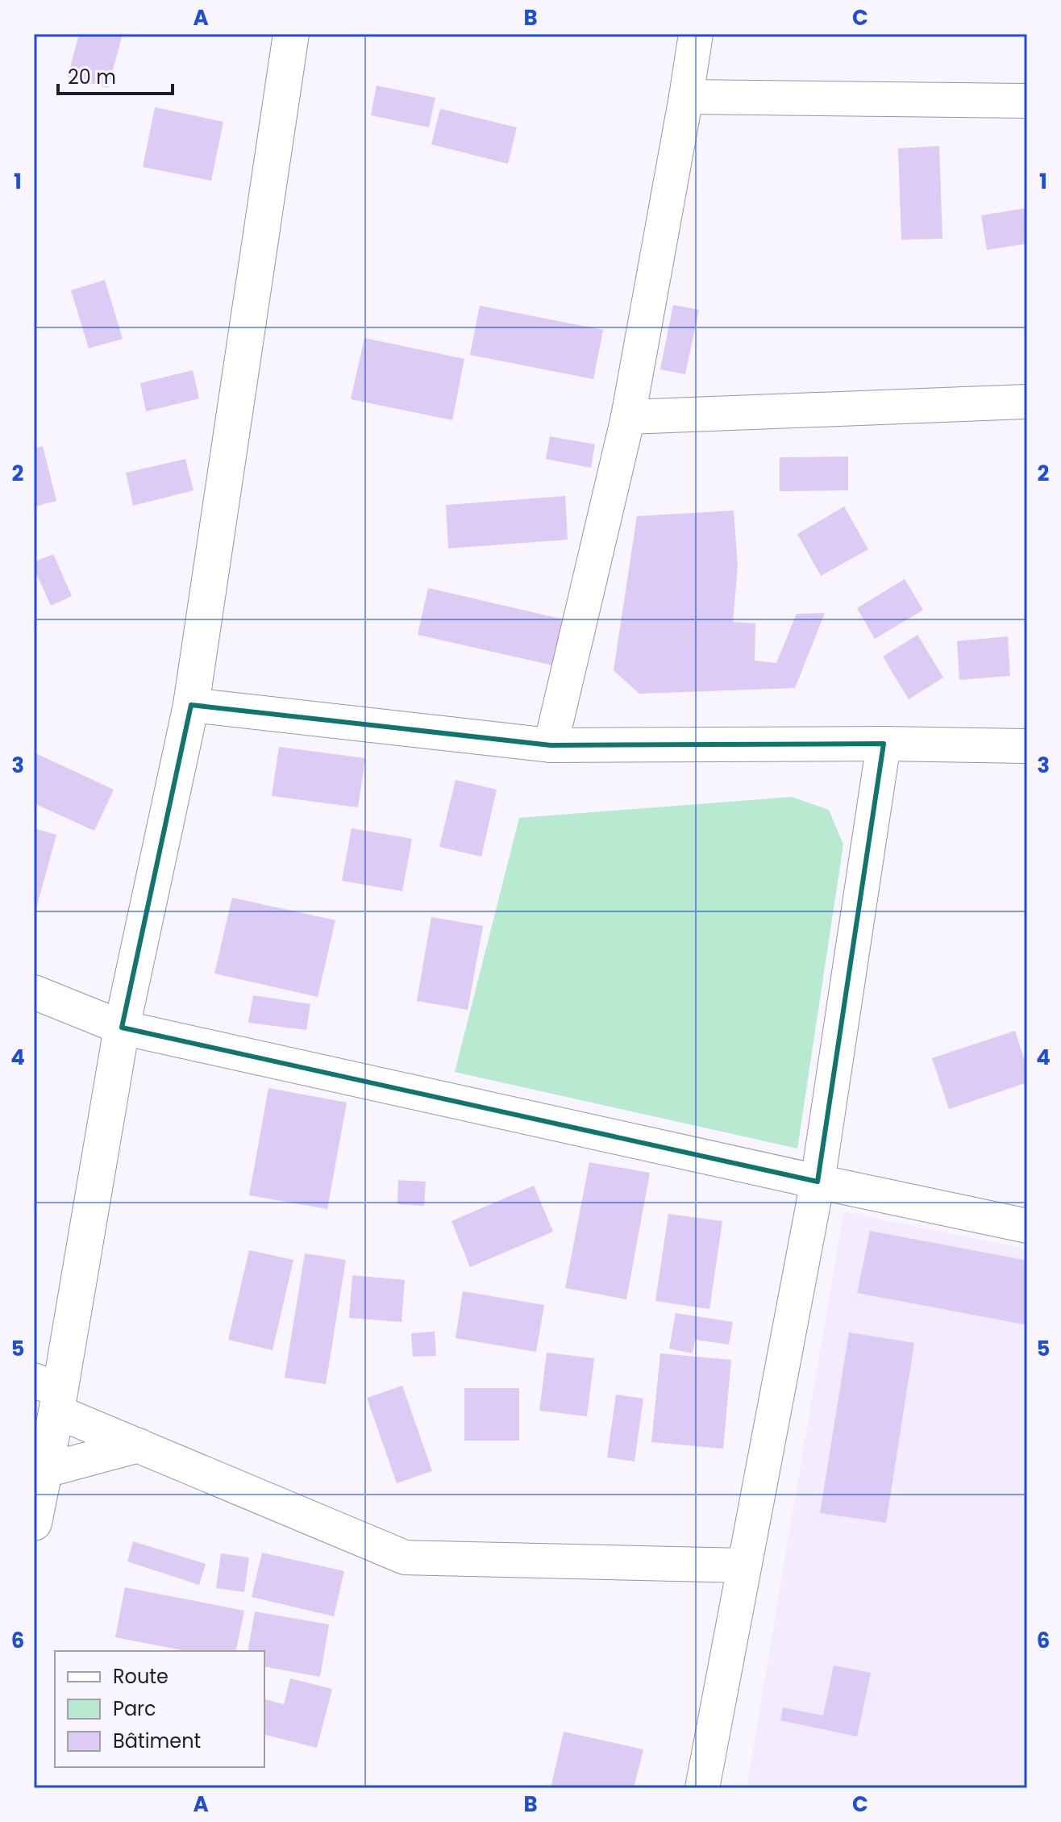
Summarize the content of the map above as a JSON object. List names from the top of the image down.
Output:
{
  "legend": ["Route", "Parc", "Bâtiment"],
  "scale_bar": "20 m",
  "grid": {
    "columns": ["A", "B", "C"],
    "rows": [
      "1",
      "2",
      "3",
      "4",
      "5",
      "6"
    ]
  }
}
